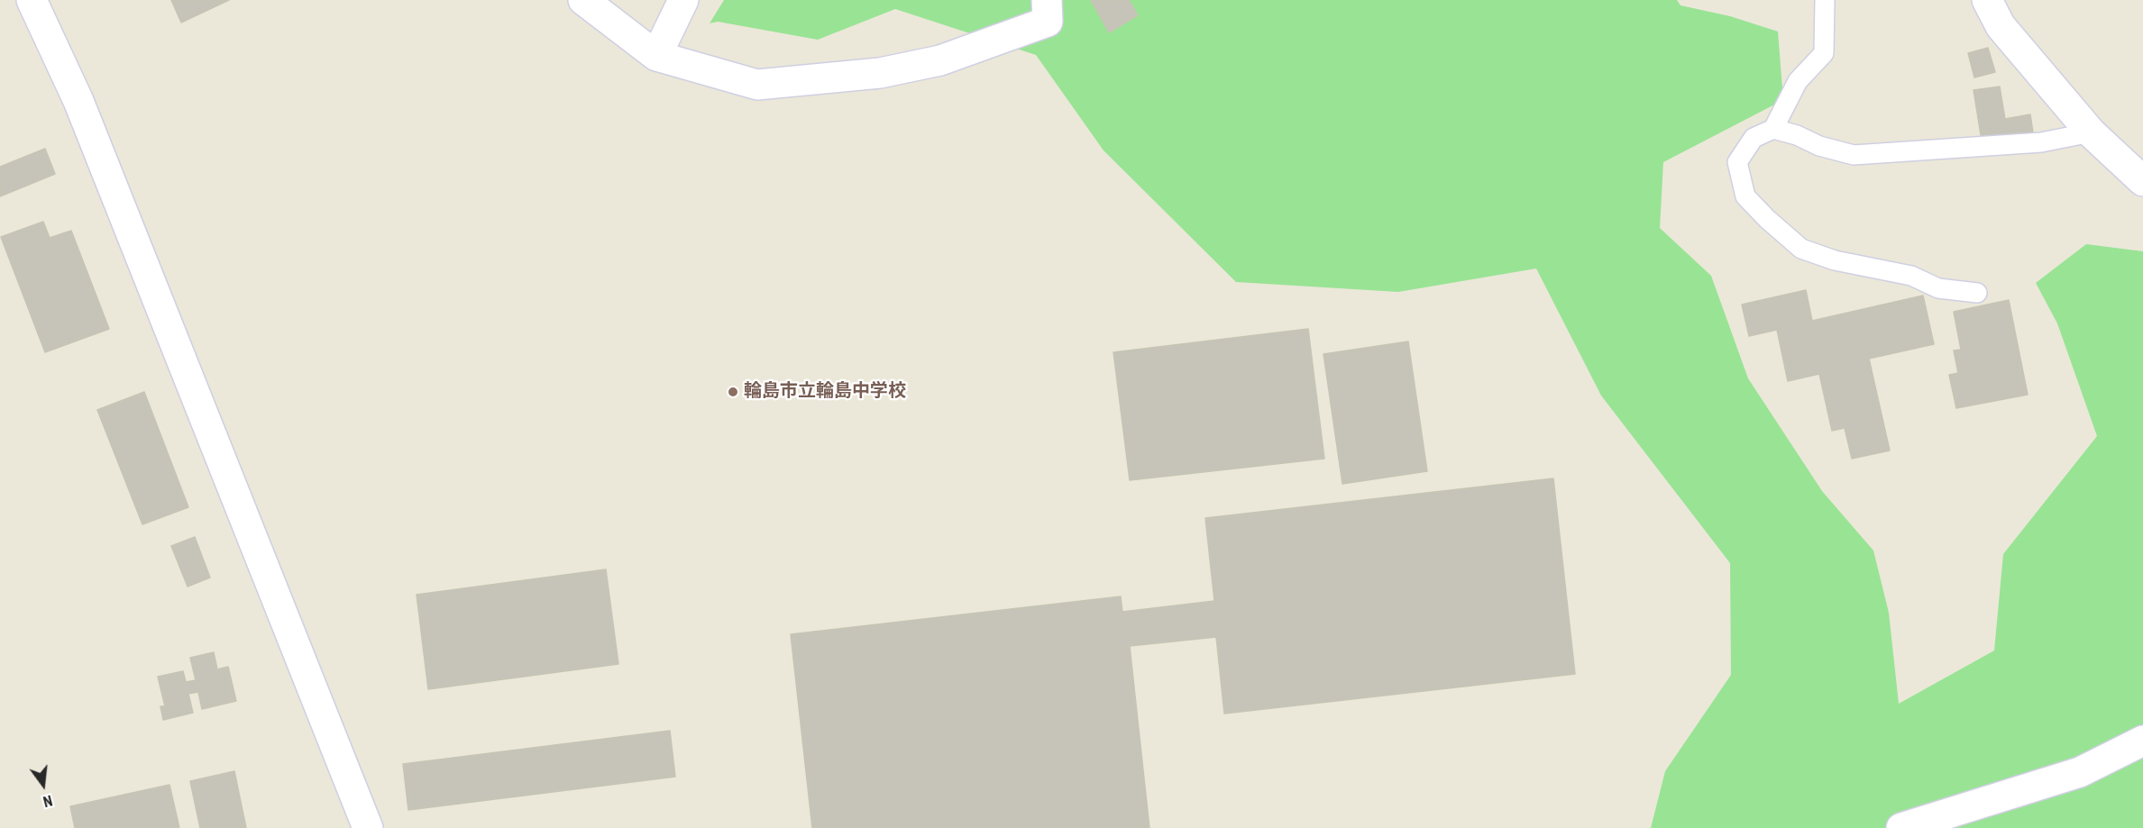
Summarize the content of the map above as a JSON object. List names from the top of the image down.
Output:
{
  "places": ["輪島市立輪島中学校"],
  "north": "bottom"
}
